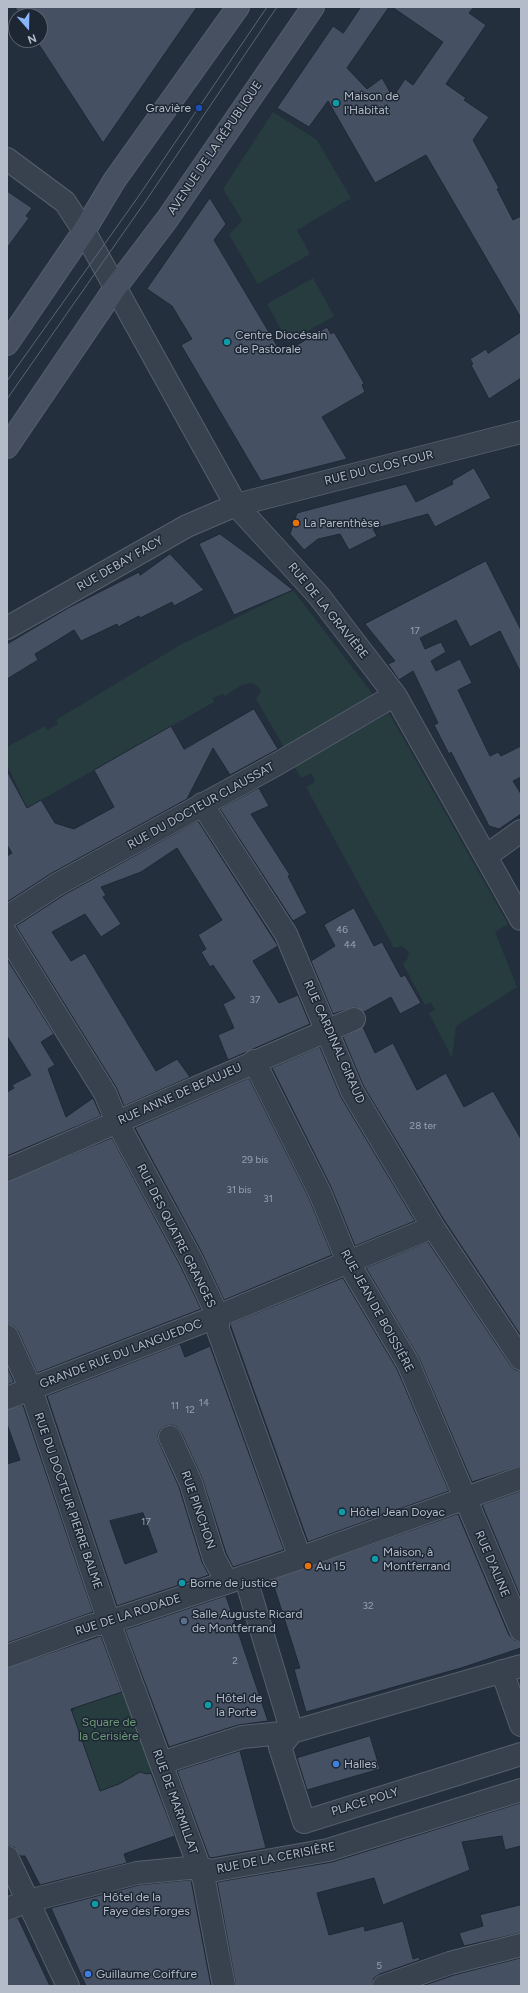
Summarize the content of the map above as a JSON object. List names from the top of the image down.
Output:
{
  "streets": {
    "main road": ["AVENUE DE LA RÉPUBLIQUE"],
    "street": [
      "RUE DU CLOS FOUR",
      "RUE DEBAY FACY",
      "RUE DE LA GRAVIÈRE",
      "RUE DU DOCTEUR CLAUSSAT",
      "RUE CARDINAL GIRAUD",
      "RUE ANNE DE BEAUJEU",
      "RUE DES QUATRE GRANGES",
      "RUE JEAN DE BOISSIÈRE",
      "GRANDE RUE DU LANGUEDOC",
      "RUE DU DOCTEUR PIERRE BALME",
      "RUE PINCHON",
      "RUE D'ALINE",
      "RUE DE LA RODADE",
      "RUE DE MARMILLAT",
      "PLACE POLY",
      "RUE DE LA CERISIÈRE"
    ]
  },
  "crossings": [
    ["AVENUE DE LA RÉPUBLIQUE", "RUE DE LA GRAVIÈRE"],
    ["RUE DU CLOS FOUR", "RUE DEBAY FACY"],
    ["RUE DU CLOS FOUR", "RUE DE LA GRAVIÈRE"],
    ["RUE DEBAY FACY", "RUE DE LA GRAVIÈRE"],
    ["RUE DE LA GRAVIÈRE", "RUE DU DOCTEUR CLAUSSAT"],
    ["RUE DU DOCTEUR CLAUSSAT", "RUE CARDINAL GIRAUD"],
    ["RUE CARDINAL GIRAUD", "RUE ANNE DE BEAUJEU"],
    ["RUE CARDINAL GIRAUD", "GRANDE RUE DU LANGUEDOC"],
    ["RUE ANNE DE BEAUJEU", "RUE DES QUATRE GRANGES"],
    ["RUE ANNE DE BEAUJEU", "RUE JEAN DE BOISSIÈRE"],
    ["RUE DES QUATRE GRANGES", "GRANDE RUE DU LANGUEDOC"],
    ["RUE DES QUATRE GRANGES", "RUE DE LA RODADE"],
    ["RUE JEAN DE BOISSIÈRE", "GRANDE RUE DU LANGUEDOC"],
    ["RUE JEAN DE BOISSIÈRE", "RUE D'ALINE"],
    ["RUE JEAN DE BOISSIÈRE", "RUE DE LA RODADE"],
    ["GRANDE RUE DU LANGUEDOC", "RUE DU DOCTEUR PIERRE BALME"],
    ["RUE DU DOCTEUR PIERRE BALME", "RUE DE LA RODADE"],
    ["RUE DU DOCTEUR PIERRE BALME", "RUE DE MARMILLAT"],
    ["RUE PINCHON", "RUE DE LA RODADE"],
    ["RUE D'ALINE", "RUE DE LA RODADE"],
    ["RUE DE LA RODADE", "RUE DE MARMILLAT"],
    ["RUE DE MARMILLAT", "RUE DE LA CERISIÈRE"]
  ],
  "parks": ["Square de la Cerisière"],
  "places": [
    "Maison de l'Habitat",
    "Gravière",
    "Centre Diocésain de Pastorale",
    "La Parenthèse",
    "Hôtel Jean Doyac",
    "Maison, à Montferrand",
    "Au 15",
    "Borne de justice",
    "Salle Auguste Ricard de Montferrand",
    "Hôtel de la Porte",
    "Halles",
    "Hôtel de la Faye des Forges",
    "Guillaume Coiffure"
  ],
  "house_numbers": [
    "17",
    "46",
    "44",
    "37",
    "28 ter",
    "29 bis",
    "31 bis",
    "31",
    "14",
    "11",
    "12",
    "17",
    "32",
    "2",
    "5"
  ],
  "north": "bottom"
}
